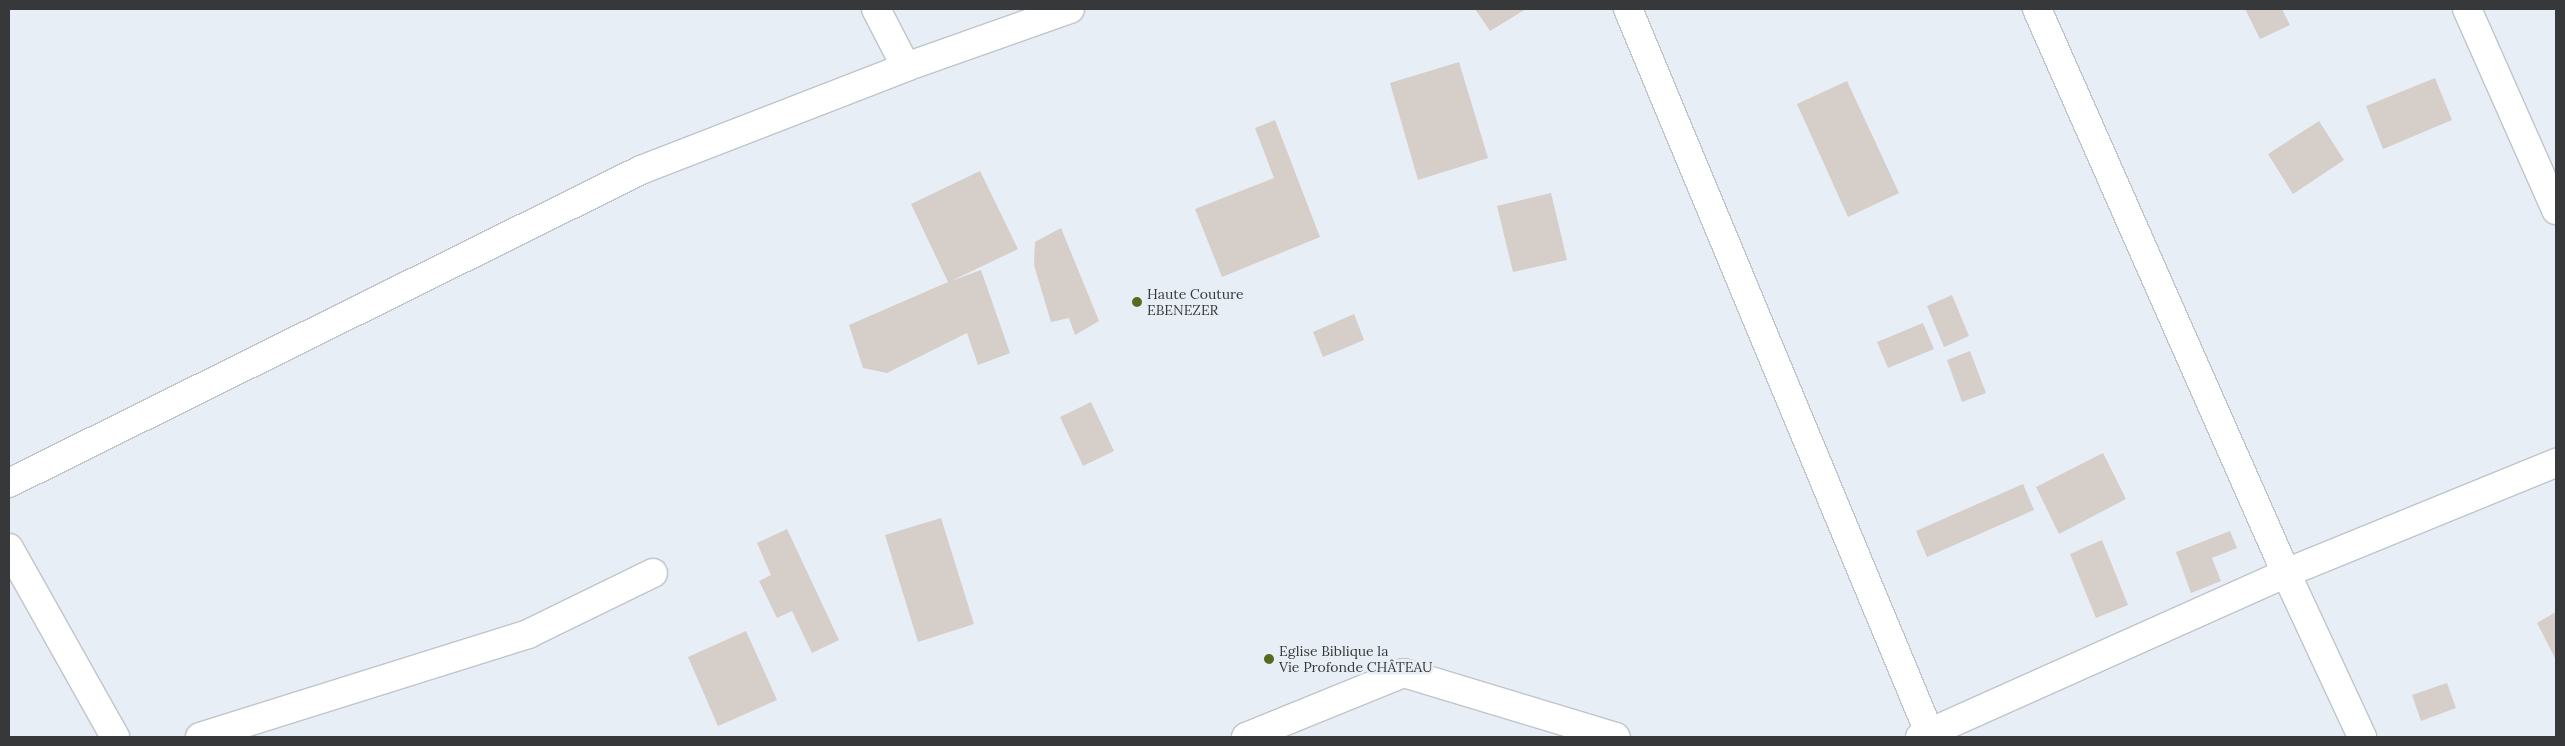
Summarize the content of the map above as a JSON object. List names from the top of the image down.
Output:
{
  "places": ["Haute Couture EBENEZER", "Eglise Biblique la Vie Profonde CHÂTEAU"]
}
